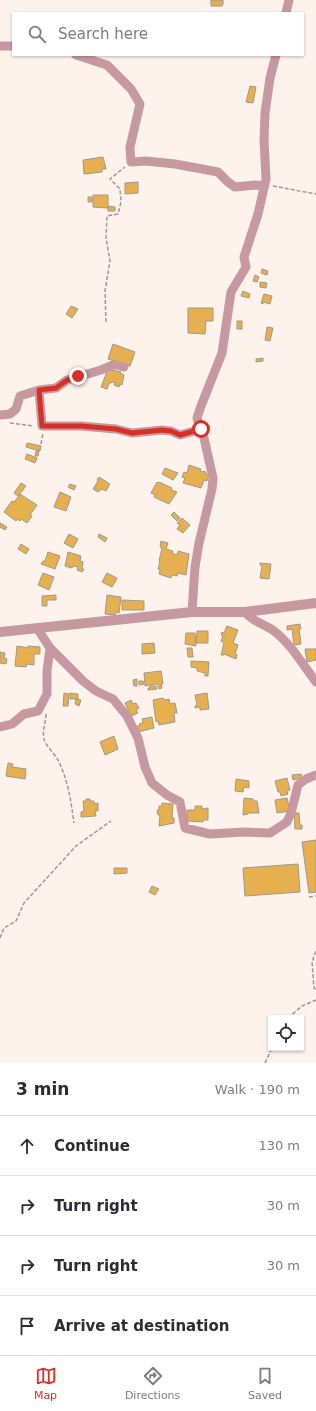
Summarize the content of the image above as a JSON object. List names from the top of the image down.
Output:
{
  "page": {
    "search": "Search here",
    "heading": ["3 min", "Walk · 190 m"],
    "list": [
      ["Continue", "130 m"],
      ["Turn right", "30 m"],
      ["Turn right", "30 m"],
      "Arrive at destination"
    ],
    "nav": ["Map", "Directions", "Saved"]
  }
}
